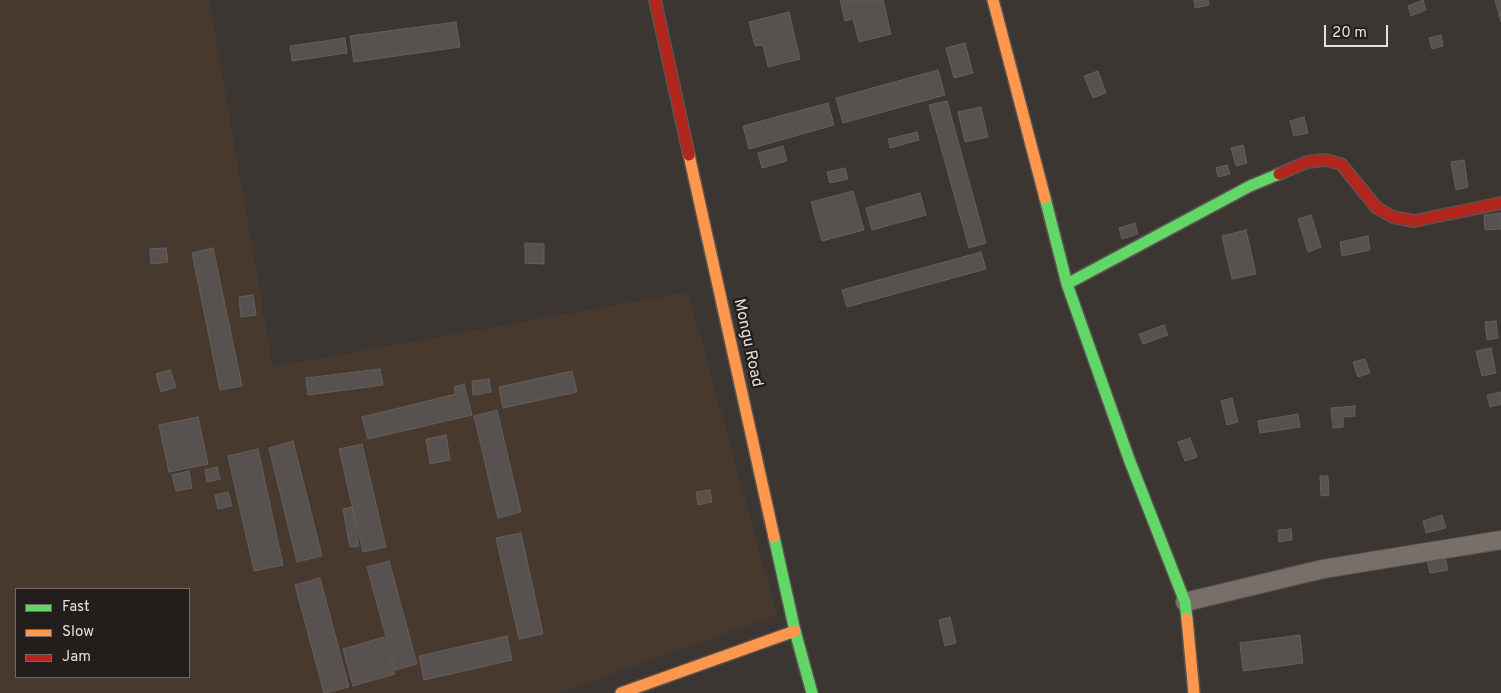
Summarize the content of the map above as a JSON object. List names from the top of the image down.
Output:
{
  "streets": {
    "street": ["Mongu Road"]
  },
  "legend": ["Fast", "Slow", "Jam"],
  "scale_bar": "20 m"
}
